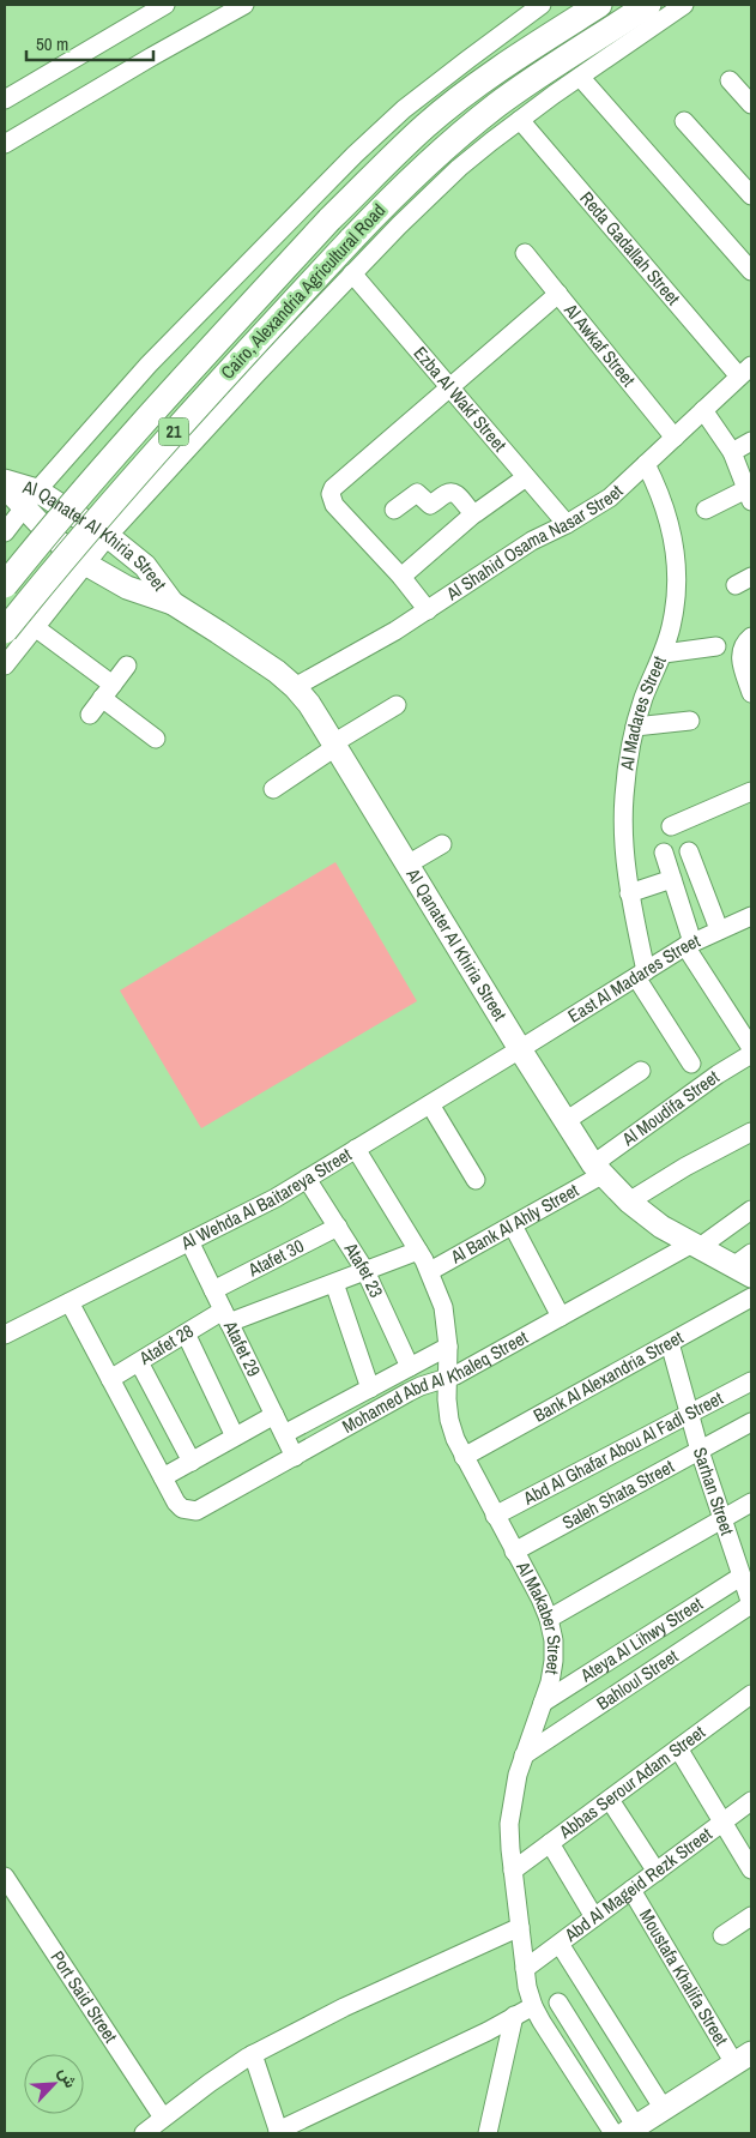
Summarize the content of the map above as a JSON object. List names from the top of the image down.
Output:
{
  "streets": {
    "highway": ["Cairo, Alexandria Agricultural Road", "21"],
    "main road": ["Al Qanater Al Khiria Street"],
    "street": [
      "Reda Gadallah Street",
      "Al Awkaf Street",
      "Ezba Al Wakf Street",
      "Al Shahid Osama Nasar Street",
      "Al Madares Street",
      "East Al Madares Street",
      "Al Moudifa Street",
      "Al Wehda Al Baitareya Street",
      "Al Bank Al Ahly Street",
      "Atafet 30",
      "Atafet 23",
      "Atafet 28",
      "Atafet 29",
      "Bank Al Alexandria Street",
      "Mohamed Abd Al Khaleq Street",
      "Abd Al Ghafar Abou Al Fadl Street",
      "Sarhan Street",
      "Saleh Shata Street",
      "Al Makaber Street",
      "Ateya Al Lihwy Street",
      "Bahloul Street",
      "Abbas Serour Adam Street",
      "Abd Al Mageid Rezk Street",
      "Moustafa Khalifa Street",
      "Port Said Street"
    ]
  },
  "crossings": [
    ["Reda Gadallah Street", "Al Shahid Osama Nasar Street"],
    ["Al Awkaf Street", "Al Shahid Osama Nasar Street"],
    ["Ezba Al Wakf Street", "Al Shahid Osama Nasar Street"],
    ["Al Qanater Al Khiria Street", "Al Shahid Osama Nasar Street"],
    ["Al Qanater Al Khiria Street", "East Al Madares Street"],
    ["Al Qanater Al Khiria Street", "Al Moudifa Street"],
    ["Al Qanater Al Khiria Street", "Al Wehda Al Baitareya Street"],
    ["Al Qanater Al Khiria Street", "Al Bank Al Ahly Street"],
    ["Al Qanater Al Khiria Street", "Mohamed Abd Al Khaleq Street"],
    ["Al Shahid Osama Nasar Street", "Al Madares Street"],
    ["Al Madares Street", "East Al Madares Street"],
    ["East Al Madares Street", "Al Wehda Al Baitareya Street"],
    ["Al Moudifa Street", "Al Bank Al Ahly Street"],
    ["Al Wehda Al Baitareya Street", "Atafet 23"],
    ["Al Wehda Al Baitareya Street", "Atafet 29"],
    ["Al Wehda Al Baitareya Street", "Al Makaber Street"],
    ["Al Bank Al Ahly Street", "Al Makaber Street"],
    ["Atafet 30", "Atafet 23"],
    ["Atafet 30", "Atafet 29"],
    ["Atafet 23", "Atafet 28"],
    ["Atafet 28", "Atafet 29"],
    ["Atafet 28", "Al Makaber Street"],
    ["Atafet 29", "Mohamed Abd Al Khaleq Street"],
    ["Bank Al Alexandria Street", "Sarhan Street"],
    ["Bank Al Alexandria Street", "Al Makaber Street"],
    ["Mohamed Abd Al Khaleq Street", "Al Makaber Street"],
    ["Abd Al Ghafar Abou Al Fadl Street", "Sarhan Street"],
    ["Abd Al Ghafar Abou Al Fadl Street", "Al Makaber Street"],
    ["Sarhan Street", "Saleh Shata Street"],
    ["Sarhan Street", "Ateya Al Lihwy Street"],
    ["Sarhan Street", "Bahloul Street"],
    ["Saleh Shata Street", "Al Makaber Street"],
    ["Al Makaber Street", "Ateya Al Lihwy Street"],
    ["Al Makaber Street", "Bahloul Street"],
    ["Al Makaber Street", "Abbas Serour Adam Street"],
    ["Al Makaber Street", "Abd Al Mageid Rezk Street"],
    ["Abd Al Mageid Rezk Street", "Moustafa Khalifa Street"]
  ],
  "scale_bar": "50 m",
  "north": "top right"
}
